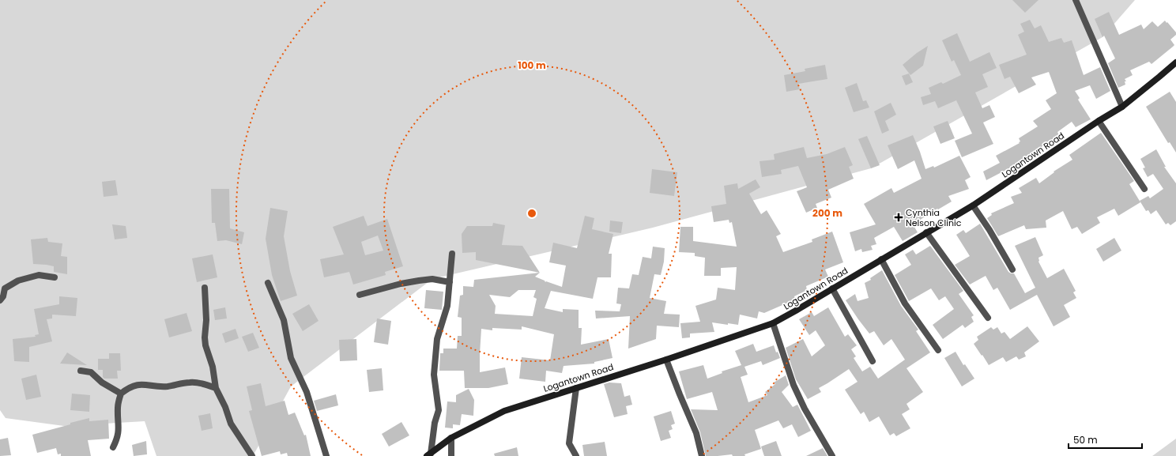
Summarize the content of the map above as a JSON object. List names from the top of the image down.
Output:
{
  "streets": {
    "street": ["Logantown Road"]
  },
  "places": {
    "health": ["Cynthia Nelson Clinic"]
  },
  "scale_bar": "50 m",
  "rings": ["100 m", "200 m"]
}
